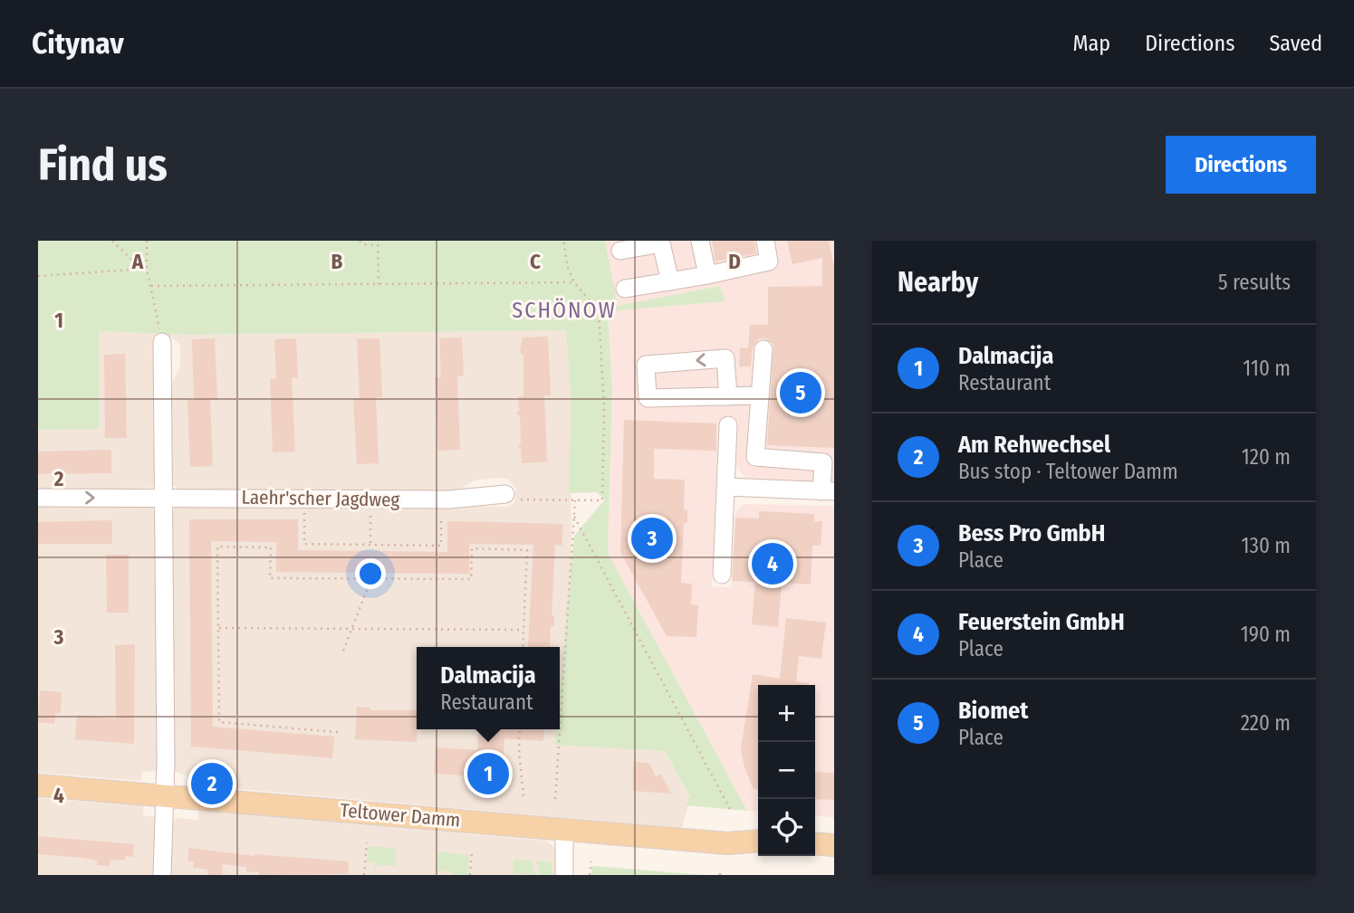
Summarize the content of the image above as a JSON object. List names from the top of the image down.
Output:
{
  "streets": {
    "main road": ["Teltower Damm"],
    "street": ["Laehr'scher Jagdweg"]
  },
  "districts": ["SCHÖNOW"],
  "page": {
    "header": "Citynav",
    "nav": ["Map", "Directions", "Saved"],
    "buttons": "Directions",
    "title": "Find us",
    "heading": ["Nearby", "5 results"],
    "list": [
      {
        "mark": "1",
        "name": "Dalmacija",
        "note": "Restaurant",
        "value": "110 m"
      },
      {
        "mark": "2",
        "name": "Am Rehwechsel",
        "note": "Bus stop · Teltower Damm",
        "value": "120 m"
      },
      {
        "mark": "3",
        "name": "Bess Pro GmbH",
        "note": "Place",
        "value": "130 m"
      },
      {
        "mark": "4",
        "name": "Feuerstein GmbH",
        "note": "Place",
        "value": "190 m"
      },
      {
        "mark": "5",
        "name": "Biomet",
        "note": "Place",
        "value": "220 m"
      }
    ],
    "pins": [
      "5",
      "3",
      "4",
      "1",
      "2"
    ],
    "popup": ["Dalmacija", "Restaurant"],
    "map_buttons": ["+", "−"]
  },
  "grid": {
    "columns": [
      "A",
      "B",
      "C",
      "D"
    ],
    "rows": [
      "1",
      "2",
      "3",
      "4"
    ]
  }
}
